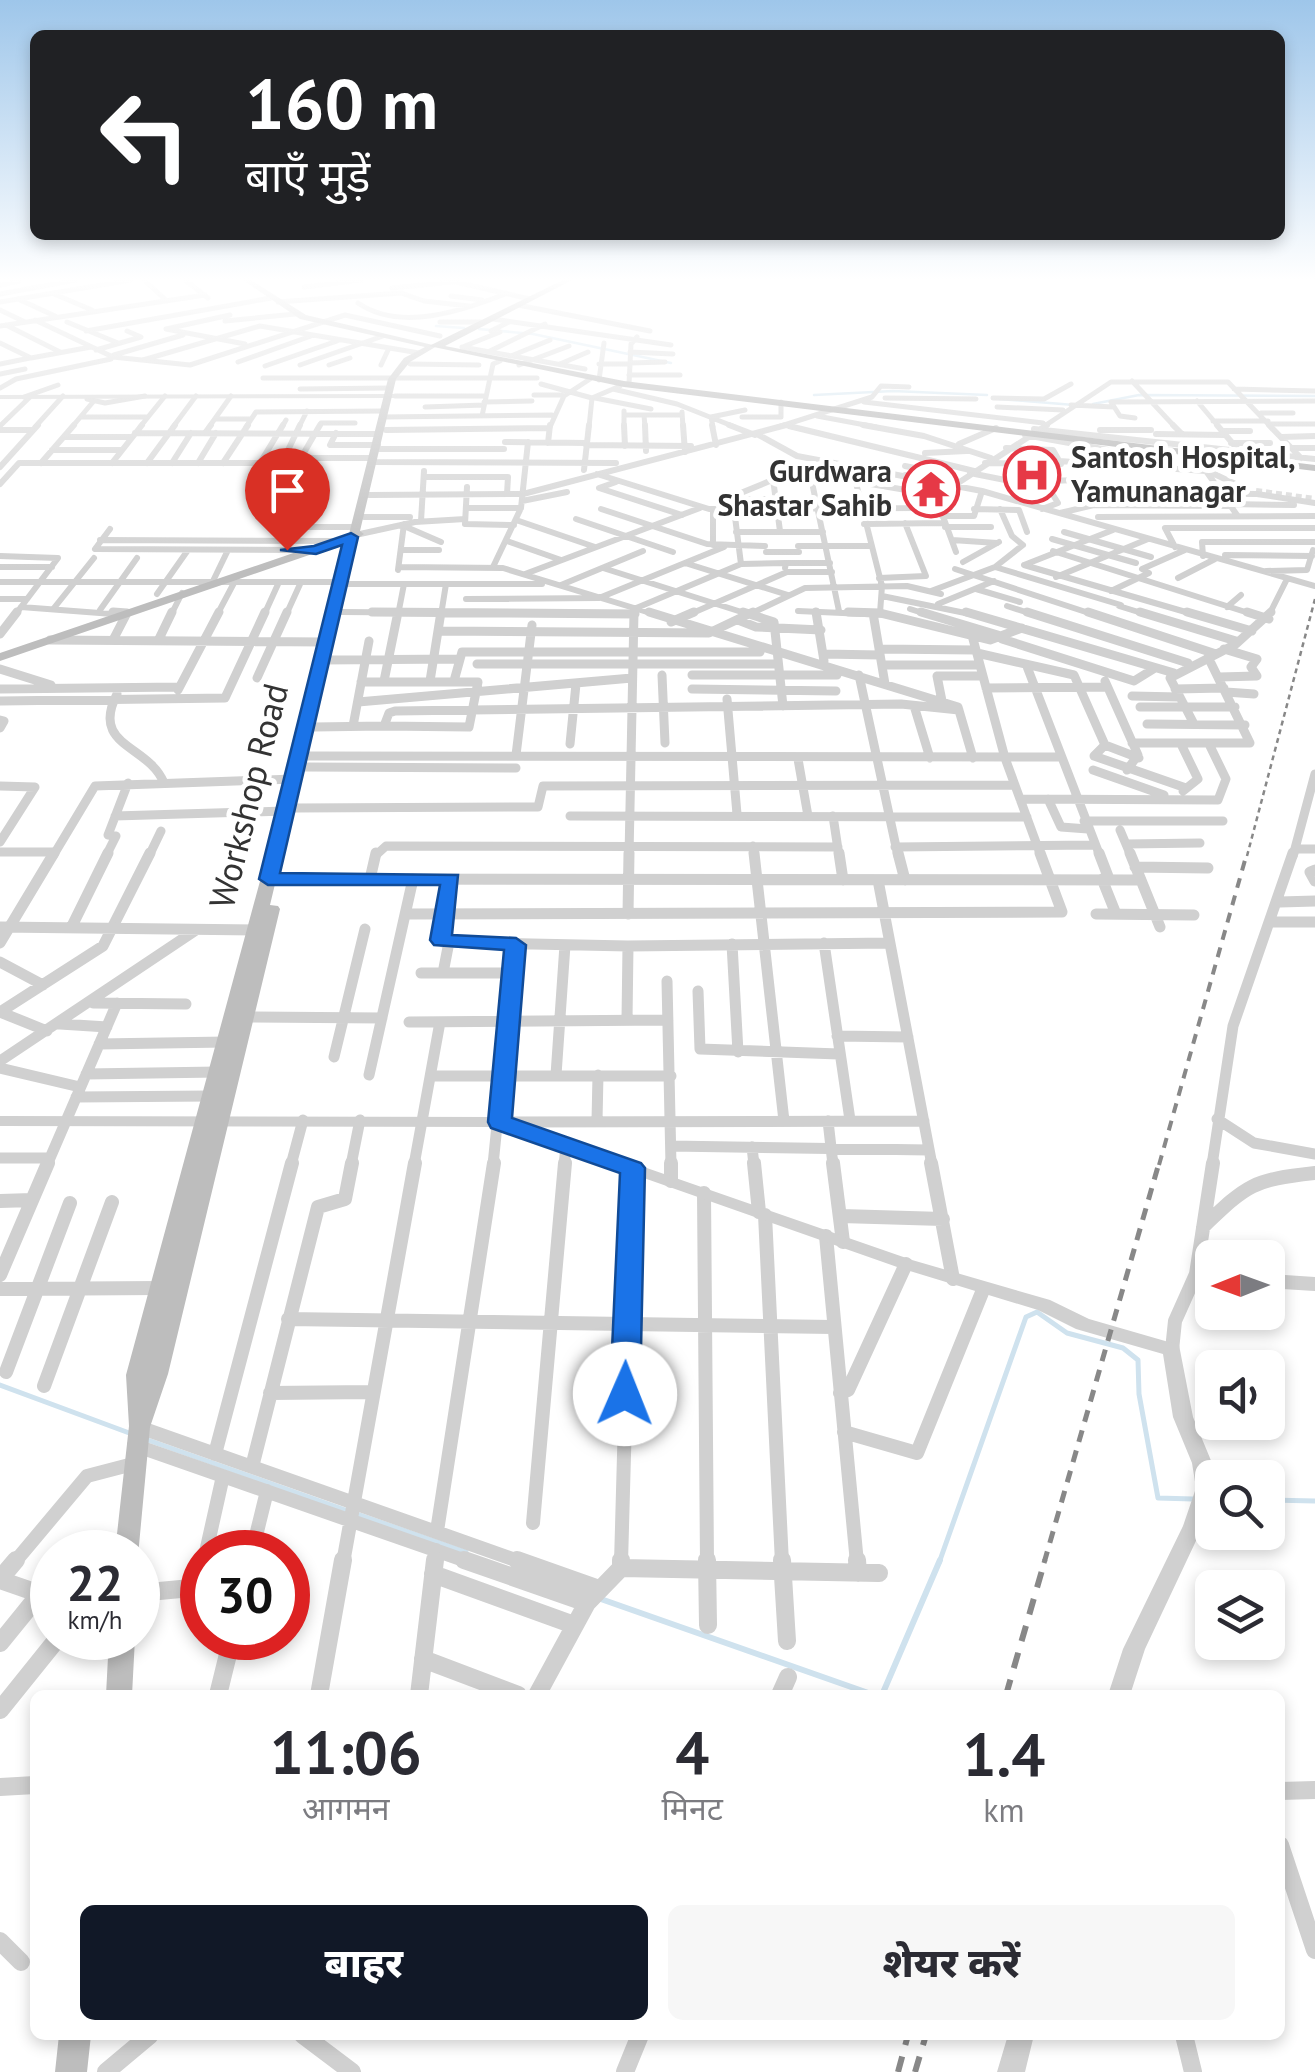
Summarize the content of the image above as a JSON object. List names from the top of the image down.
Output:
{
  "streets": {
    "main road": ["Workshop Road"]
  },
  "places": {
    "hospital": ["Santosh Hospital, Yamunanagar"],
    "temple": ["Gurdwara Shastar Sahib"]
  },
  "north": "left",
  "page": {
    "turn": ["160 m", "बाएँ मुड़ें"],
    "speed": "22 km/h",
    "limit": "30",
    "eta": [
      "11:06",
      "आगमन",
      "4",
      "मिनट",
      "1.4",
      "km"
    ],
    "buttons": ["बाहर", "शेयर करें"]
  }
}
